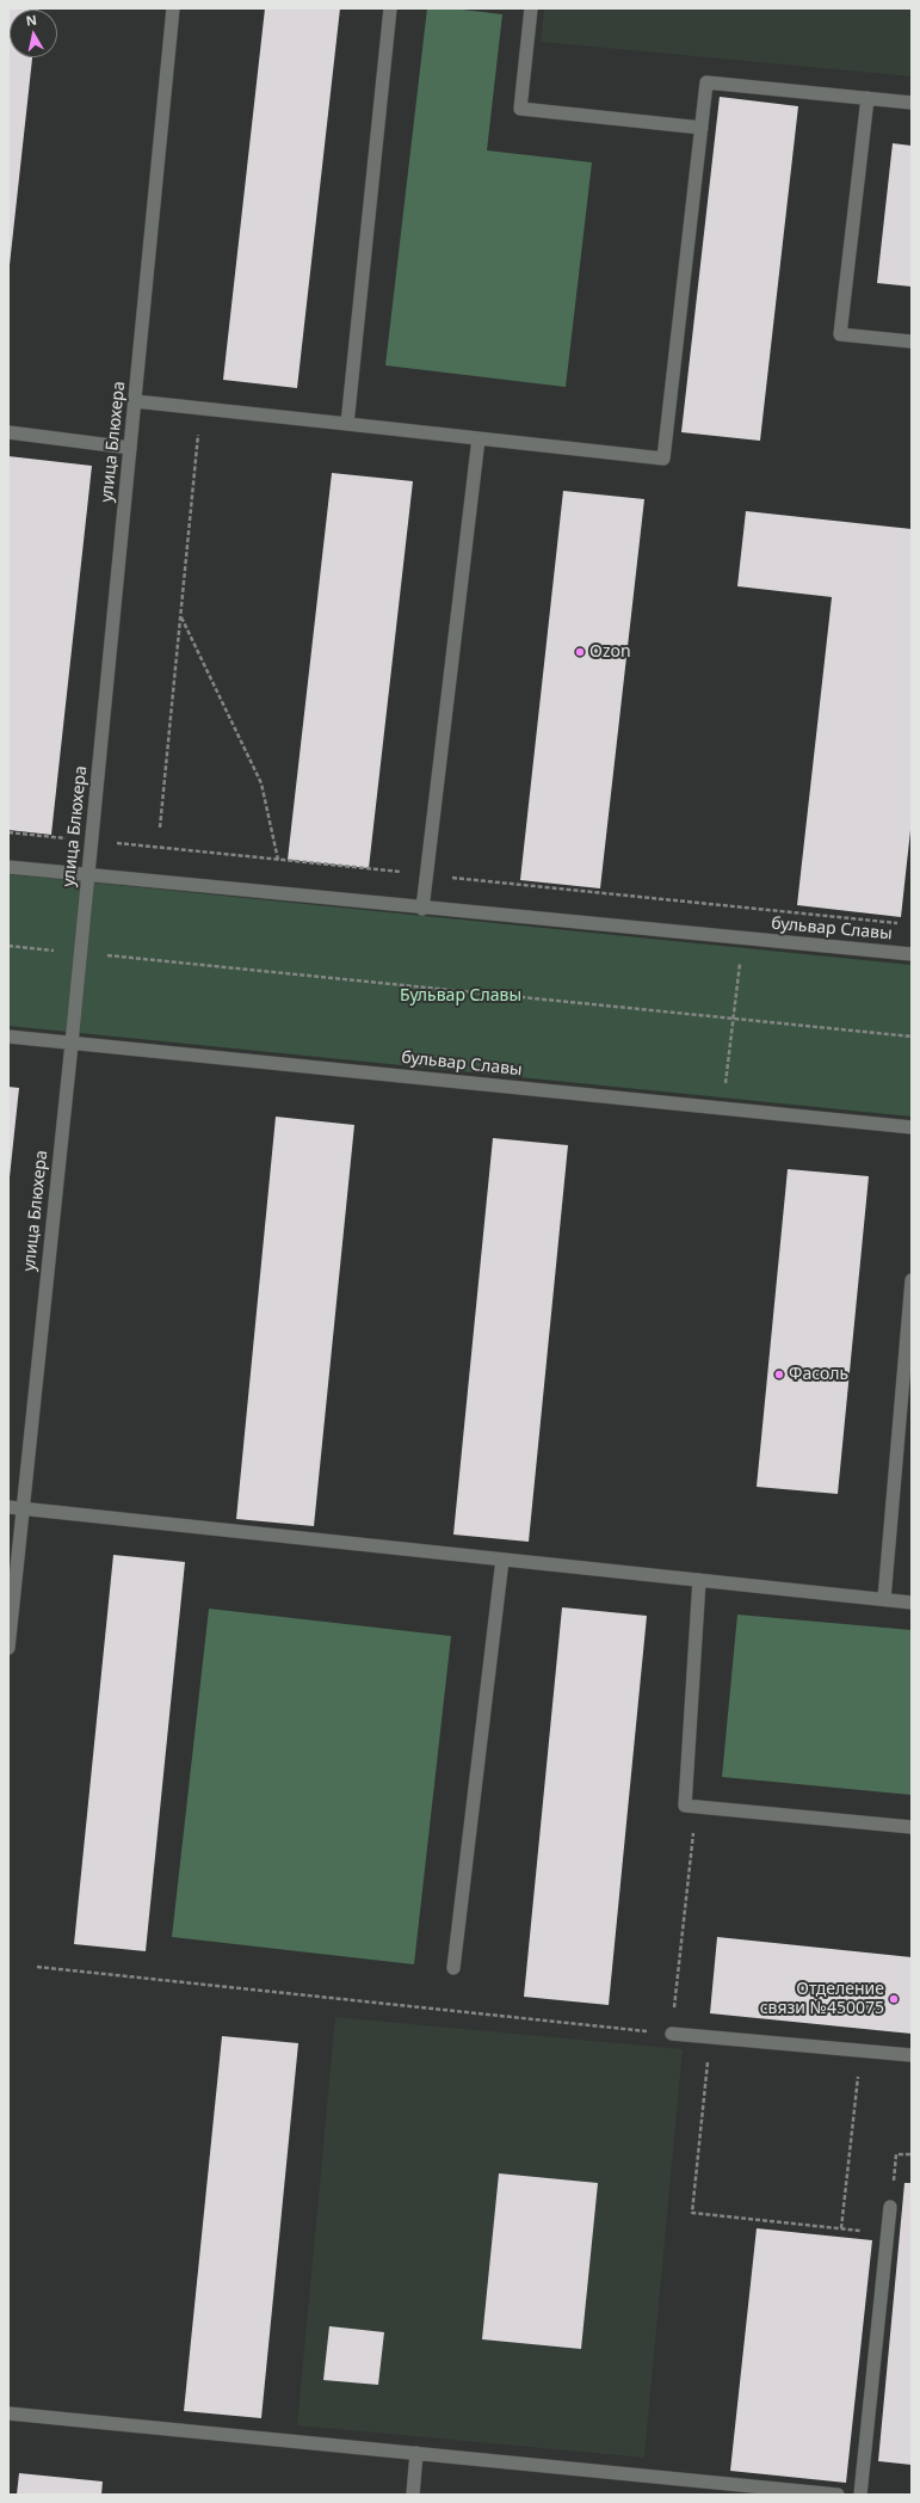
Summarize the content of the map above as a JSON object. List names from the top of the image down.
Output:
{
  "streets": {
    "street": ["улица Блюхера", "бульвар Славы"]
  },
  "crossings": [
    ["улица Блюхера", "бульвар Славы"]
  ],
  "parks": ["Бульвар Славы"],
  "places": ["Ozon", "Фасоль", "Отделение связи №450075"],
  "north": "top"
}
